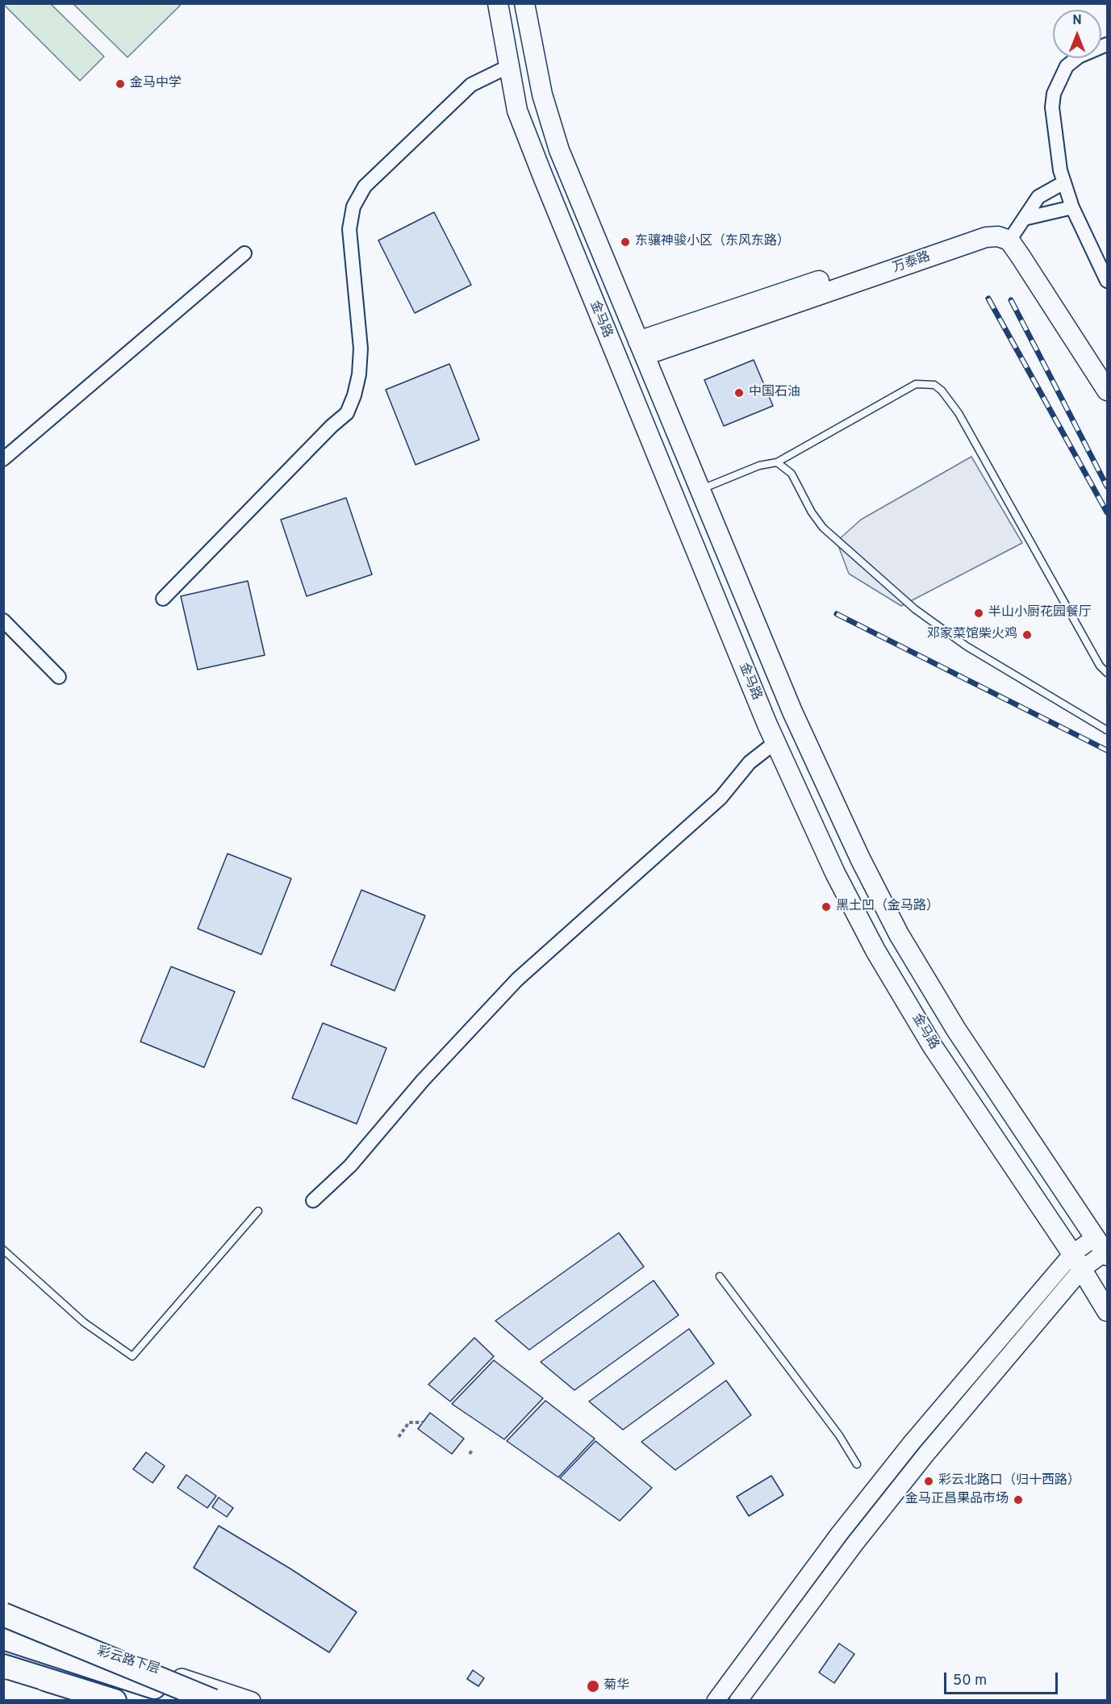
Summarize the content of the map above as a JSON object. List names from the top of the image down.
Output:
{
  "streets": {
    "main road": ["万泰路", "金马路"],
    "street": ["彩云路下层"]
  },
  "crossings": [
    ["万泰路", "金马路"]
  ],
  "places": [
    "金马中学",
    "东骧神骏小区（东风东路）",
    "中国石油",
    "半山小厨花园餐厅",
    "邓家菜馆柴火鸡",
    "黑土凹（金马路）",
    "彩云北路口（归十西路）",
    "金马正昌果品市场",
    "菊华"
  ],
  "scale_bar": "50 m",
  "north": "top"
}
